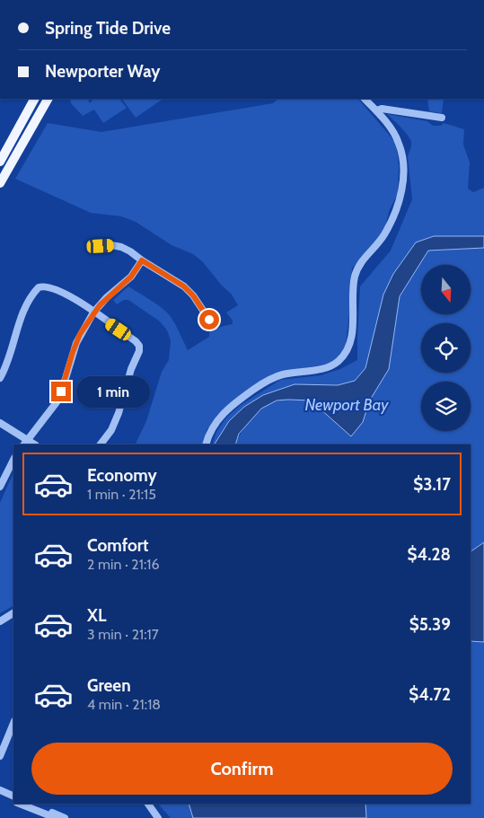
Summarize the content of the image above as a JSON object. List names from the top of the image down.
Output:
{
  "water": ["Newport Bay"],
  "north": "bottom",
  "page": {
    "banner": ["Spring Tide Drive", "Newporter Way"],
    "bubble": "1 min",
    "list": [
      {
        "name": "Economy",
        "note": "1 min · 21:15",
        "value": "$3.17"
      },
      {
        "name": "Comfort",
        "note": "2 min · 21:16",
        "value": "$4.28"
      },
      {
        "name": "XL",
        "note": "3 min · 21:17",
        "value": "$5.39"
      },
      {
        "name": "Green",
        "note": "4 min · 21:18",
        "value": "$4.72"
      }
    ],
    "buttons": "Confirm"
  }
}
